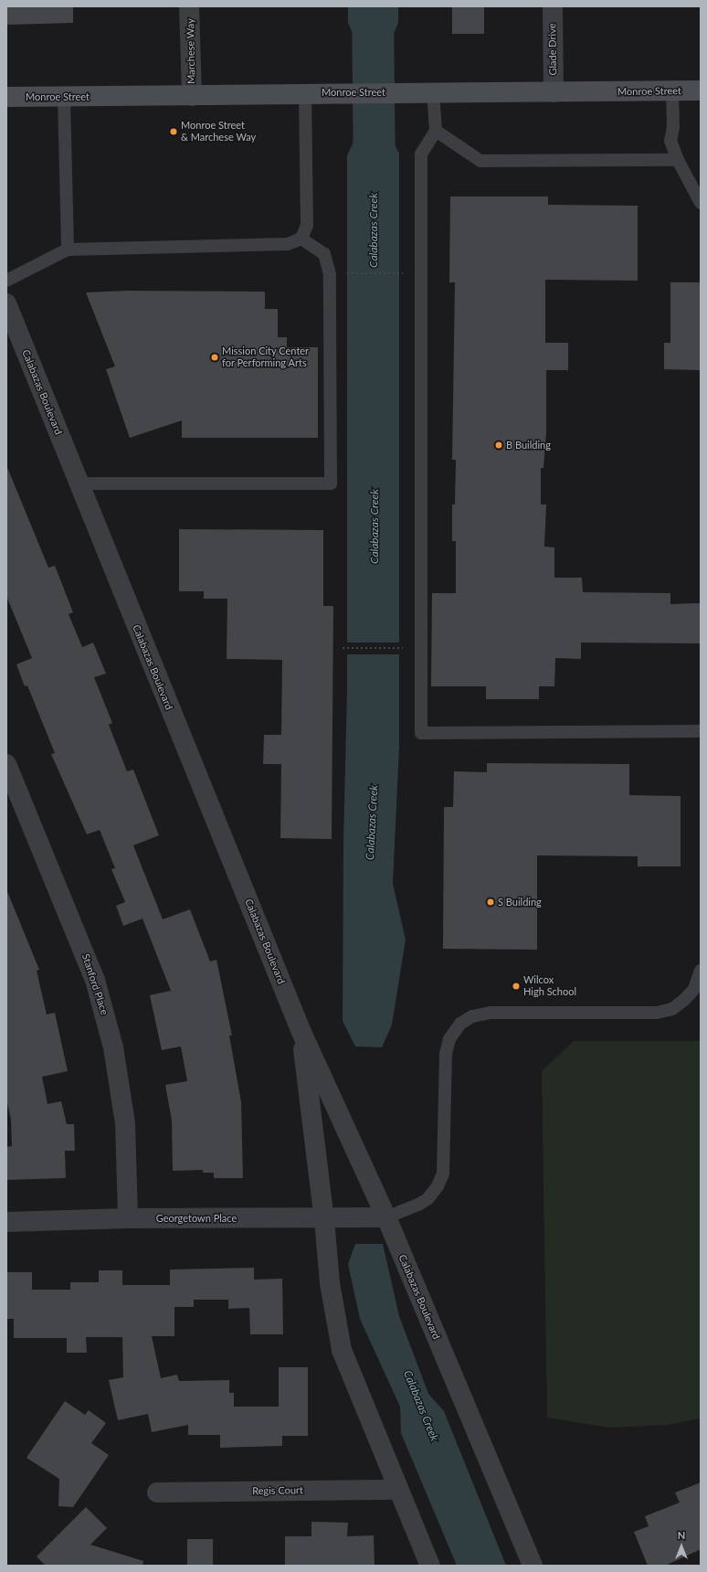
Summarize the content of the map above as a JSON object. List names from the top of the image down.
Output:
{
  "streets": {
    "main road": ["Monroe Street"],
    "street": [
      "Glade Drive",
      "Marchese Way",
      "Calabazas Boulevard",
      "Stanford Place",
      "Georgetown Place",
      "Regis Court"
    ]
  },
  "crossings": [
    ["Glade Drive", "Monroe Street"],
    ["Marchese Way", "Monroe Street"],
    ["Calabazas Boulevard", "Georgetown Place"],
    ["Calabazas Boulevard", "Regis Court"],
    ["Stanford Place", "Georgetown Place"]
  ],
  "water": ["Calabazas Creek"],
  "places": [
    "Monroe Street & Marchese Way",
    "Mission City Center for Performing Arts",
    "B Building",
    "S Building",
    "Wilcox High School"
  ],
  "north": "top"
}
